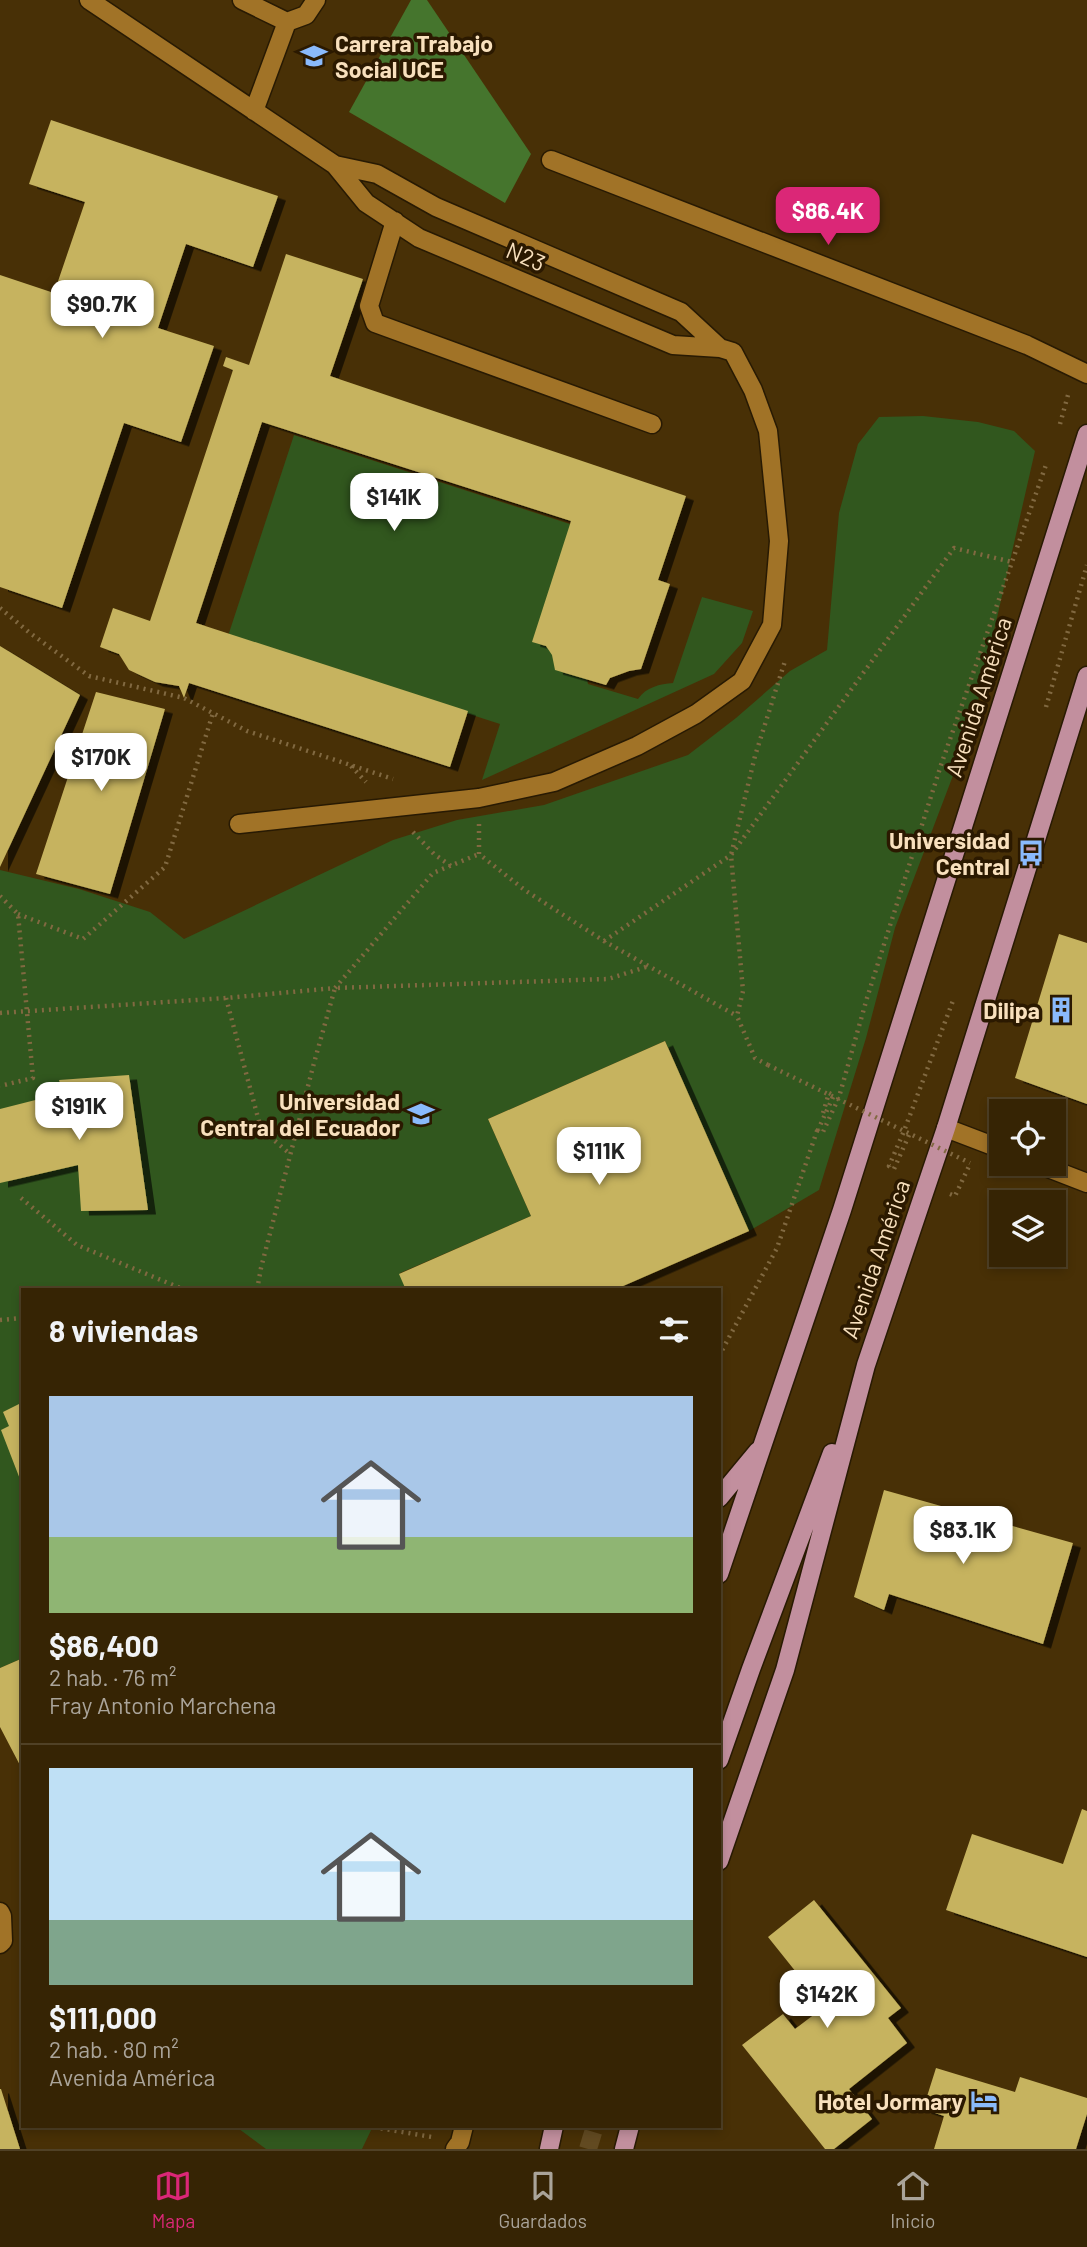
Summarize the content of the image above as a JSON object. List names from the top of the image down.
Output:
{
  "streets": {
    "main road": ["Avenida América"],
    "street": ["N23"]
  },
  "places": {
    "school or university": ["Carrera Trabajo Social UCE", "Universidad Central del Ecuador"],
    "bus stop": ["Universidad Central"],
    "building": ["Dilipa"],
    "hotel": ["Hotel Jormary"]
  },
  "page": {
    "price": [
      "$86.4K",
      "$90.7K",
      "$141K",
      "$170K",
      "$191K",
      "$111K",
      "$83.1K",
      "$142K"
    ],
    "heading": "8 viviendas",
    "list": [
      {
        "name": "$86,400",
        "note": "2 hab. · 76 m² · Fray Antonio Marchena"
      },
      {
        "name": "$111,000",
        "note": "2 hab. · 80 m² · Avenida América"
      }
    ],
    "tabs": ["Mapa", "Guardados", "Inicio"]
  }
}
